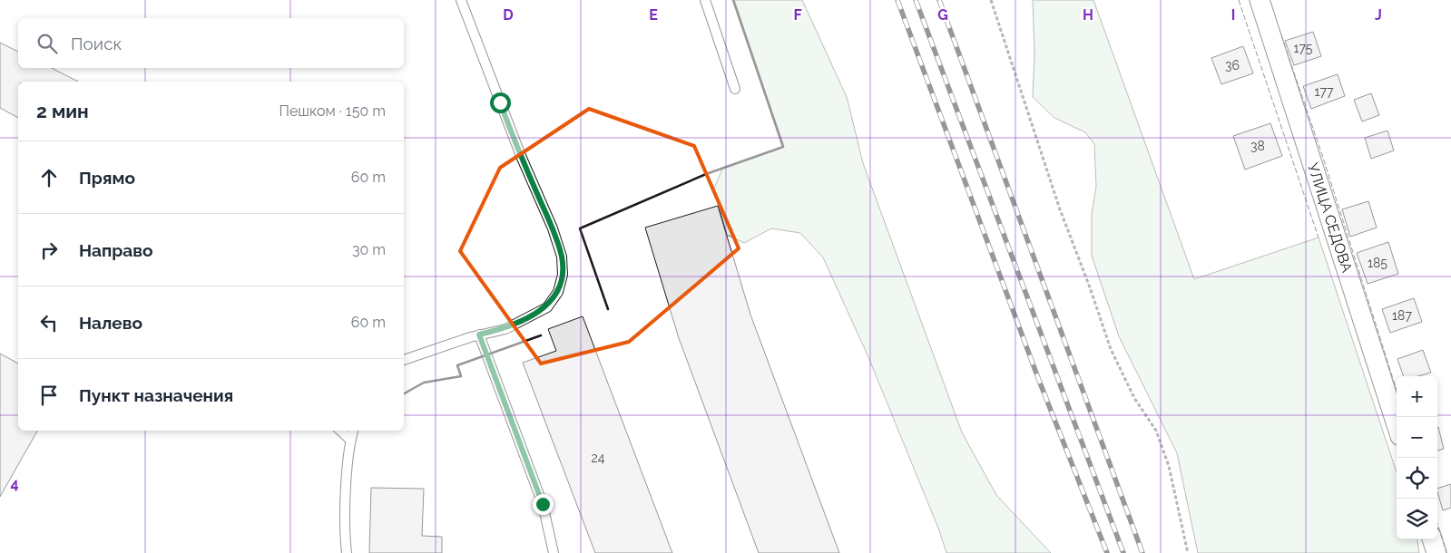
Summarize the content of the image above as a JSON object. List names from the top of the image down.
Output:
{
  "streets": {
    "street": ["УЛИЦА СЕДОВА"]
  },
  "house_numbers": [
    "175",
    "36",
    "177",
    "38",
    "185",
    "187",
    "24"
  ],
  "page": {
    "search": "Поиск",
    "heading": ["2 мин", "Пешком · 150 m"],
    "list": [
      ["Прямо", "60 m"],
      ["Направо", "30 m"],
      ["Налево", "60 m"],
      "Пункт назначения"
    ],
    "map_buttons": ["+", "−"]
  },
  "grid": {
    "columns": [
      "D",
      "E",
      "F",
      "G",
      "H",
      "I",
      "J"
    ],
    "rows": ["4"]
  }
}
